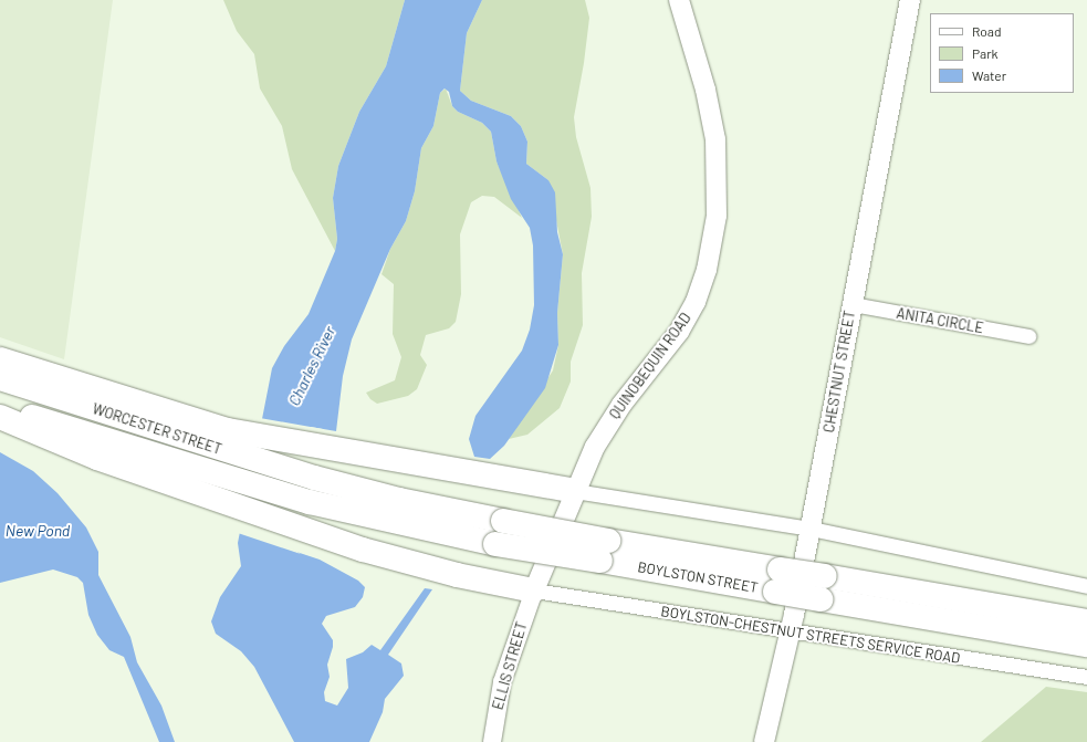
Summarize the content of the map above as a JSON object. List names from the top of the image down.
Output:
{
  "streets": {
    "highway": ["WORCESTER STREET", "BOYLSTON STREET"],
    "main road": ["QUINOBEQUIN ROAD", "CHESTNUT STREET"],
    "street": ["ANITA CIRCLE", "BOYLSTON-CHESTNUT STREETS SERVICE ROAD", "ELLIS STREET"]
  },
  "crossings": [
    ["ANITA CIRCLE", "CHESTNUT STREET"],
    ["QUINOBEQUIN ROAD", "BOYLSTON-CHESTNUT STREETS SERVICE ROAD"],
    ["QUINOBEQUIN ROAD", "ELLIS STREET"],
    ["CHESTNUT STREET", "BOYLSTON-CHESTNUT STREETS SERVICE ROAD"],
    ["WORCESTER STREET", "BOYLSTON STREET"],
    ["BOYLSTON-CHESTNUT STREETS SERVICE ROAD", "ELLIS STREET"]
  ],
  "water": ["Charles River", "New Pond"],
  "legend": ["Road", "Park", "Water"]
}
